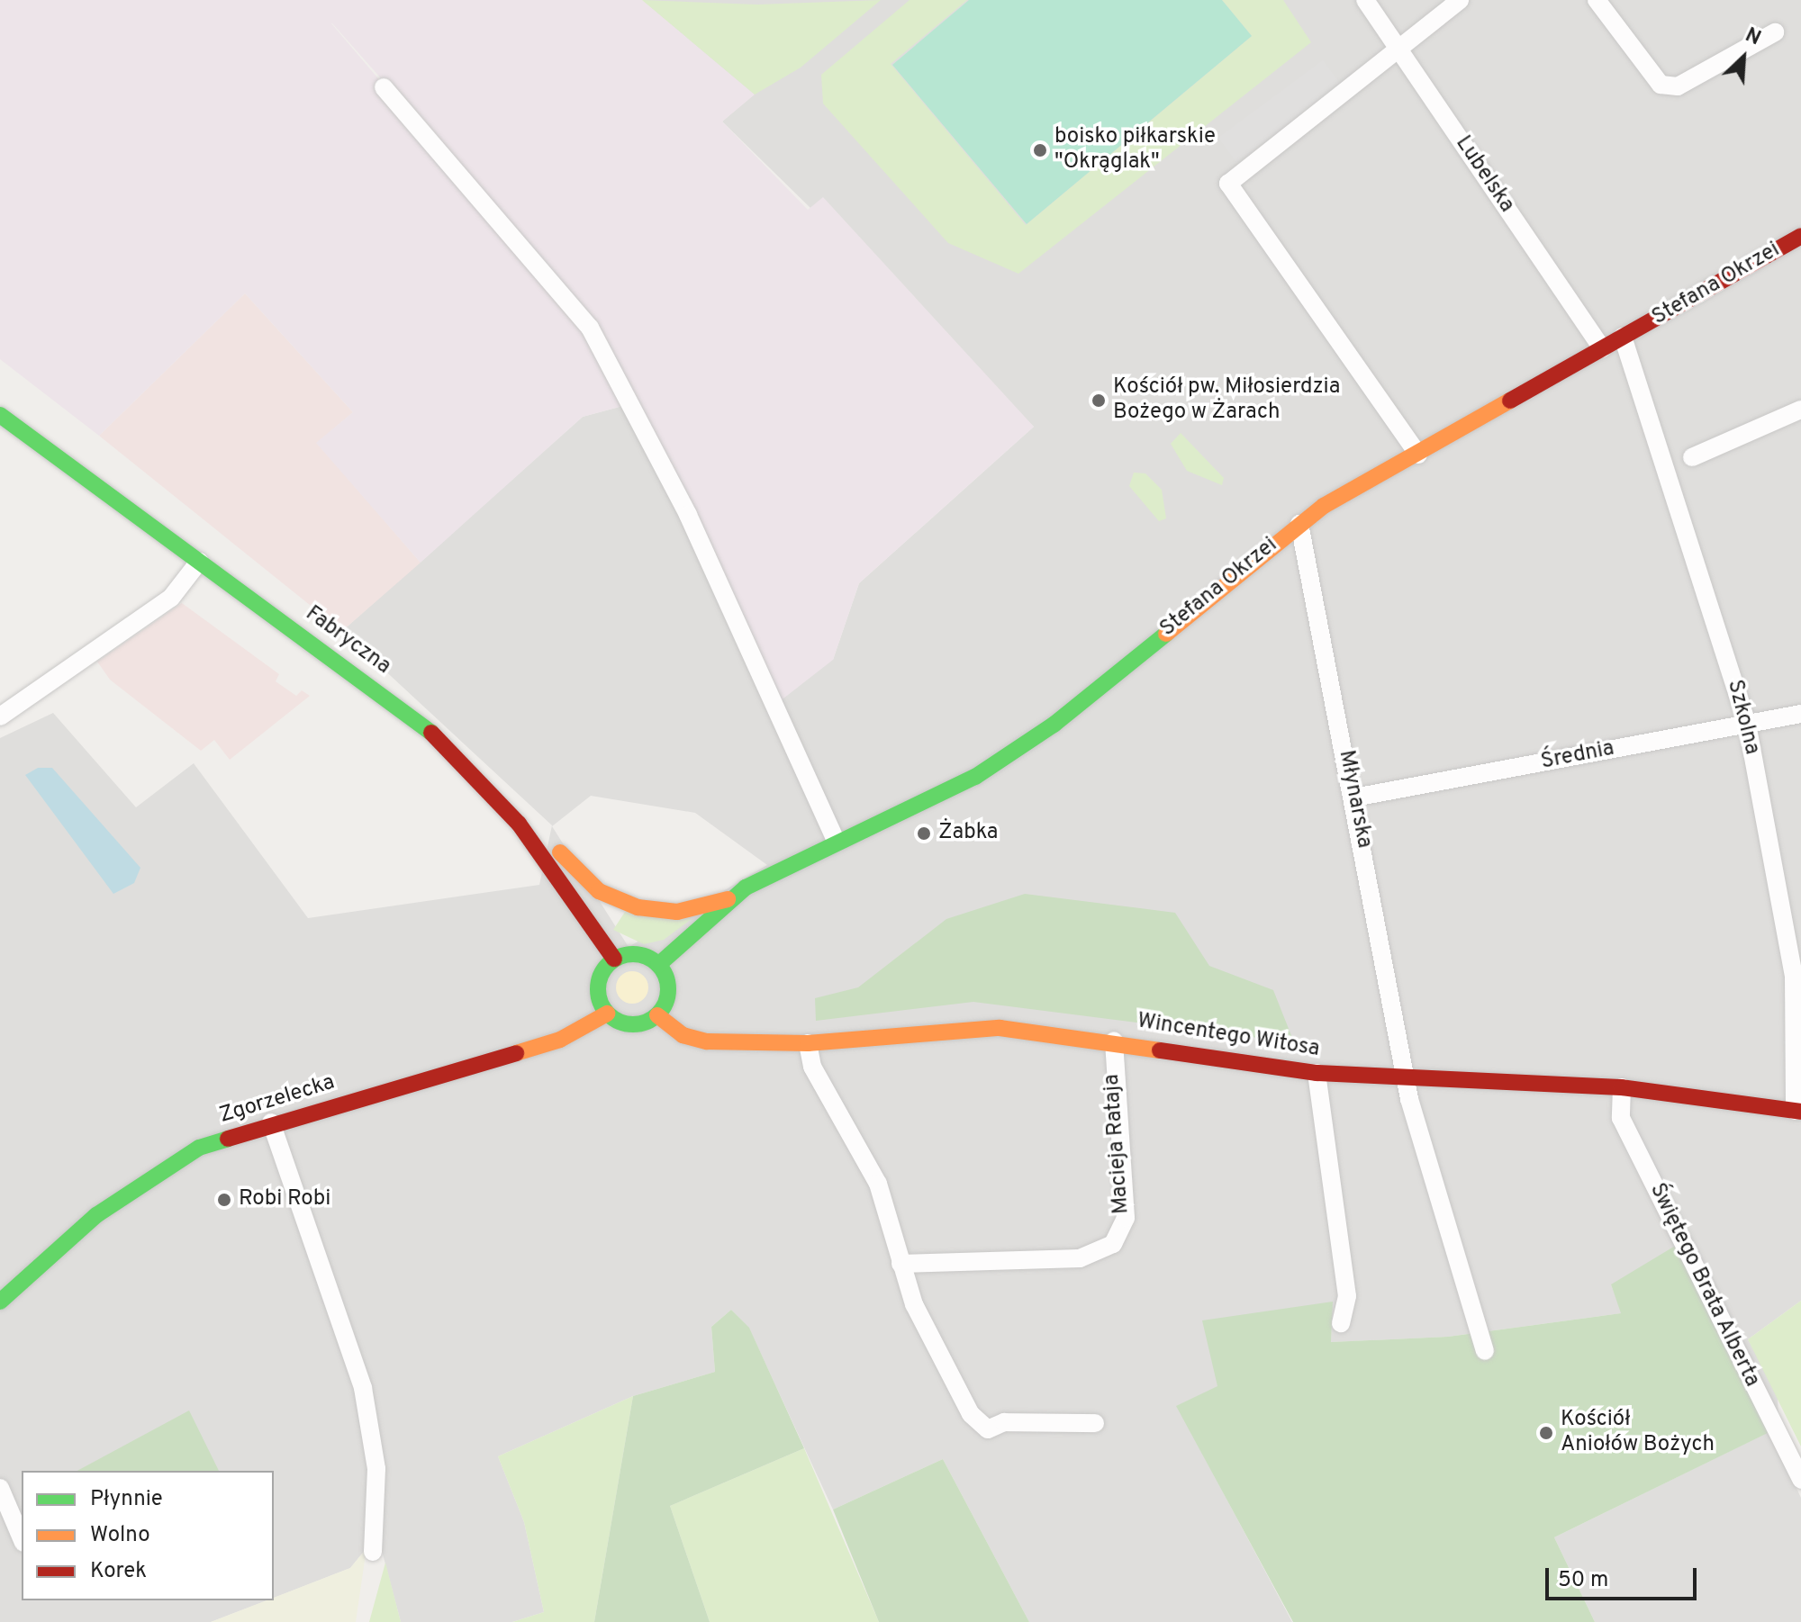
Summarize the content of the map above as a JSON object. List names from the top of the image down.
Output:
{
  "streets": {
    "street": [
      "Lubelska",
      "Stefana Okrzei",
      "Fabryczna",
      "Szkolna",
      "Średnia",
      "Młynarska",
      "Wincentego Witosa",
      "Zgorzelecka",
      "Macieja Rataja",
      "Świętego Brata Alberta"
    ]
  },
  "crossings": [
    ["Lubelska", "Stefana Okrzei"],
    ["Stefana Okrzei", "Fabryczna"],
    ["Stefana Okrzei", "Szkolna"],
    ["Stefana Okrzei", "Młynarska"],
    ["Stefana Okrzei", "Wincentego Witosa"],
    ["Stefana Okrzei", "Zgorzelecka"],
    ["Fabryczna", "Wincentego Witosa"],
    ["Fabryczna", "Zgorzelecka"],
    ["Szkolna", "Średnia"],
    ["Szkolna", "Wincentego Witosa"],
    ["Średnia", "Młynarska"],
    ["Młynarska", "Wincentego Witosa"],
    ["Wincentego Witosa", "Zgorzelecka"],
    ["Wincentego Witosa", "Macieja Rataja"],
    ["Wincentego Witosa", "Świętego Brata Alberta"]
  ],
  "places": [
    "boisko piłkarskie \"Okrąglak\"",
    "Kościół pw. Miłosierdzia Bożego w Żarach",
    "Żabka",
    "Robi Robi",
    "Kościół Aniołów Bożych"
  ],
  "legend": ["Płynnie", "Wolno", "Korek"],
  "scale_bar": "50 m",
  "north": "top right"
}
